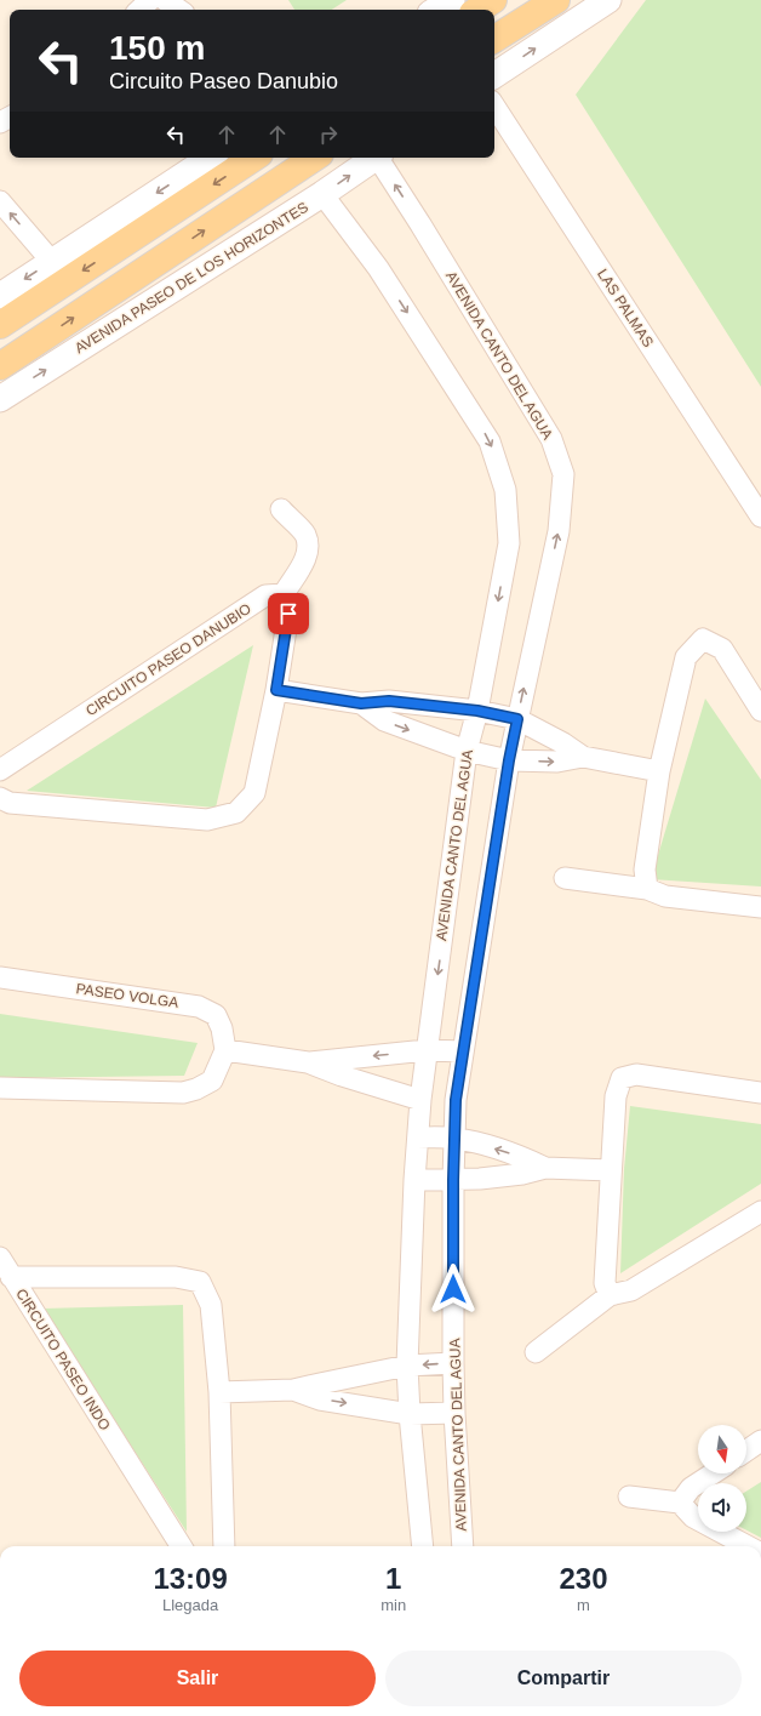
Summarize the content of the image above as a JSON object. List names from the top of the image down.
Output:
{
  "streets": {
    "main road": ["AVENIDA PASEO DE LOS HORIZONTES"],
    "street": [
      "LAS PALMAS",
      "AVENIDA CANTO DEL AGUA",
      "CIRCUITO PASEO DANUBIO",
      "PASEO VOLGA",
      "CIRCUITO PASEO INDO"
    ]
  },
  "crossings": [
    ["AVENIDA PASEO DE LOS HORIZONTES", "AVENIDA CANTO DEL AGUA"]
  ],
  "north": "bottom",
  "page": {
    "turn": ["150 m", "Circuito Paseo Danubio"],
    "eta": [
      "13:09",
      "Llegada",
      "1",
      "min",
      "230",
      "m"
    ],
    "buttons": ["Salir", "Compartir"]
  }
}
